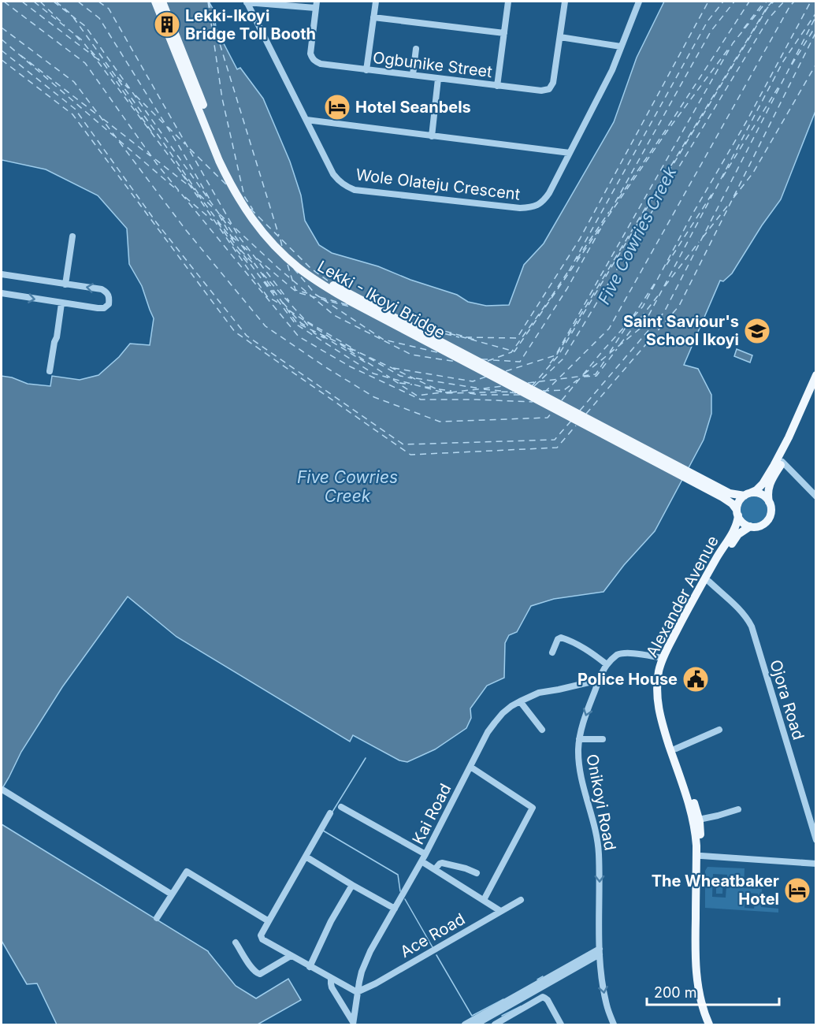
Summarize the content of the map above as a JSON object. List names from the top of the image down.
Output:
{
  "streets": {
    "main road": ["Lekki - Ikoyi Bridge", "Alexander Avenue"],
    "street": [
      "Ogbunike Street",
      "Wole Olateju Crescent",
      "Ojora Road",
      "Onikoyi Road",
      "Kai Road",
      "Ace Road"
    ]
  },
  "crossings": [
    ["Alexander Avenue", "Ojora Road"],
    ["Onikoyi Road", "Kai Road"],
    ["Kai Road", "Ace Road"]
  ],
  "one_way": ["Onikoyi Road"],
  "water": ["Five Cowries Creek"],
  "places": {
    "building": ["Lekki-Ikoyi Bridge Toll Booth"],
    "hotel": ["Hotel Seanbels", "The Wheatbaker Hotel"],
    "school or university": ["Saint Saviour's School Ikoyi"],
    "public building": ["Police House"]
  },
  "scale_bar": "200 m"
}
